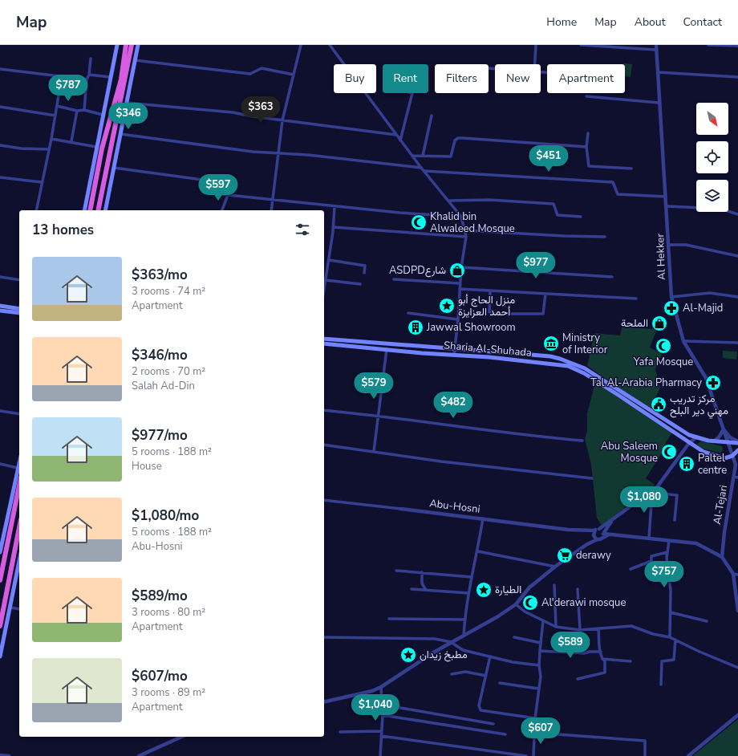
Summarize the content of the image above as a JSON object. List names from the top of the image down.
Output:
{
  "streets": {
    "main road": ["Sharia Al-Shuhada"],
    "street": ["Al Hekker", "Al-Tejari", "Abu-Hosni"]
  },
  "crossings": [
    ["Al Hekker", "Sharia Al-Shuhada"],
    ["Al Hekker", "Al-Tejari"],
    ["Sharia Al-Shuhada", "Al-Tejari"]
  ],
  "places": {
    "mosque": [
      "Khalid bin Alwaleed Mosque",
      "Yafa Mosque",
      "Abu Saleem Mosque",
      "Al'derawi mosque"
    ],
    "shop": ["ASDPDشارع", "الملحة"],
    "place": ["منزل الحاج أبو أحمد العزايزة", "الطيارة", "مطبخ زيدان"],
    "pharmacy": ["Al-Majid", "Tal Al-Arabia Pharmacy"],
    "building": ["Jawwal Showroom", "Paltel centre"],
    "museum": ["Ministry of Interior"],
    "public building": ["مركز تدريب مهني دير البلح"],
    "supermarket": ["derawy"]
  },
  "north": "bottom right",
  "page": {
    "header": "Map",
    "nav": [
      "Home",
      "Map",
      "About",
      "Contact"
    ],
    "chip": [
      "Buy",
      "Rent",
      "Filters",
      "New",
      "Apartment"
    ],
    "price": [
      "$787",
      "$363",
      "$346",
      "$451",
      "$597",
      "$977",
      "$579",
      "$482",
      "$1,080",
      "$757",
      "$589",
      "$1,040",
      "$607"
    ],
    "heading": "13 homes",
    "list": [
      {
        "name": "$363/mo",
        "note": "3 rooms · 74 m² · Apartment"
      },
      {
        "name": "$346/mo",
        "note": "2 rooms · 70 m² · Salah Ad-Din"
      },
      {
        "name": "$977/mo",
        "note": "5 rooms · 188 m² · House"
      },
      {
        "name": "$1,080/mo",
        "note": "5 rooms · 188 m² · Abu-Hosni"
      },
      {
        "name": "$589/mo",
        "note": "3 rooms · 80 m² · Apartment"
      },
      {
        "name": "$607/mo",
        "note": "3 rooms · 89 m² · Apartment"
      }
    ]
  }
}
